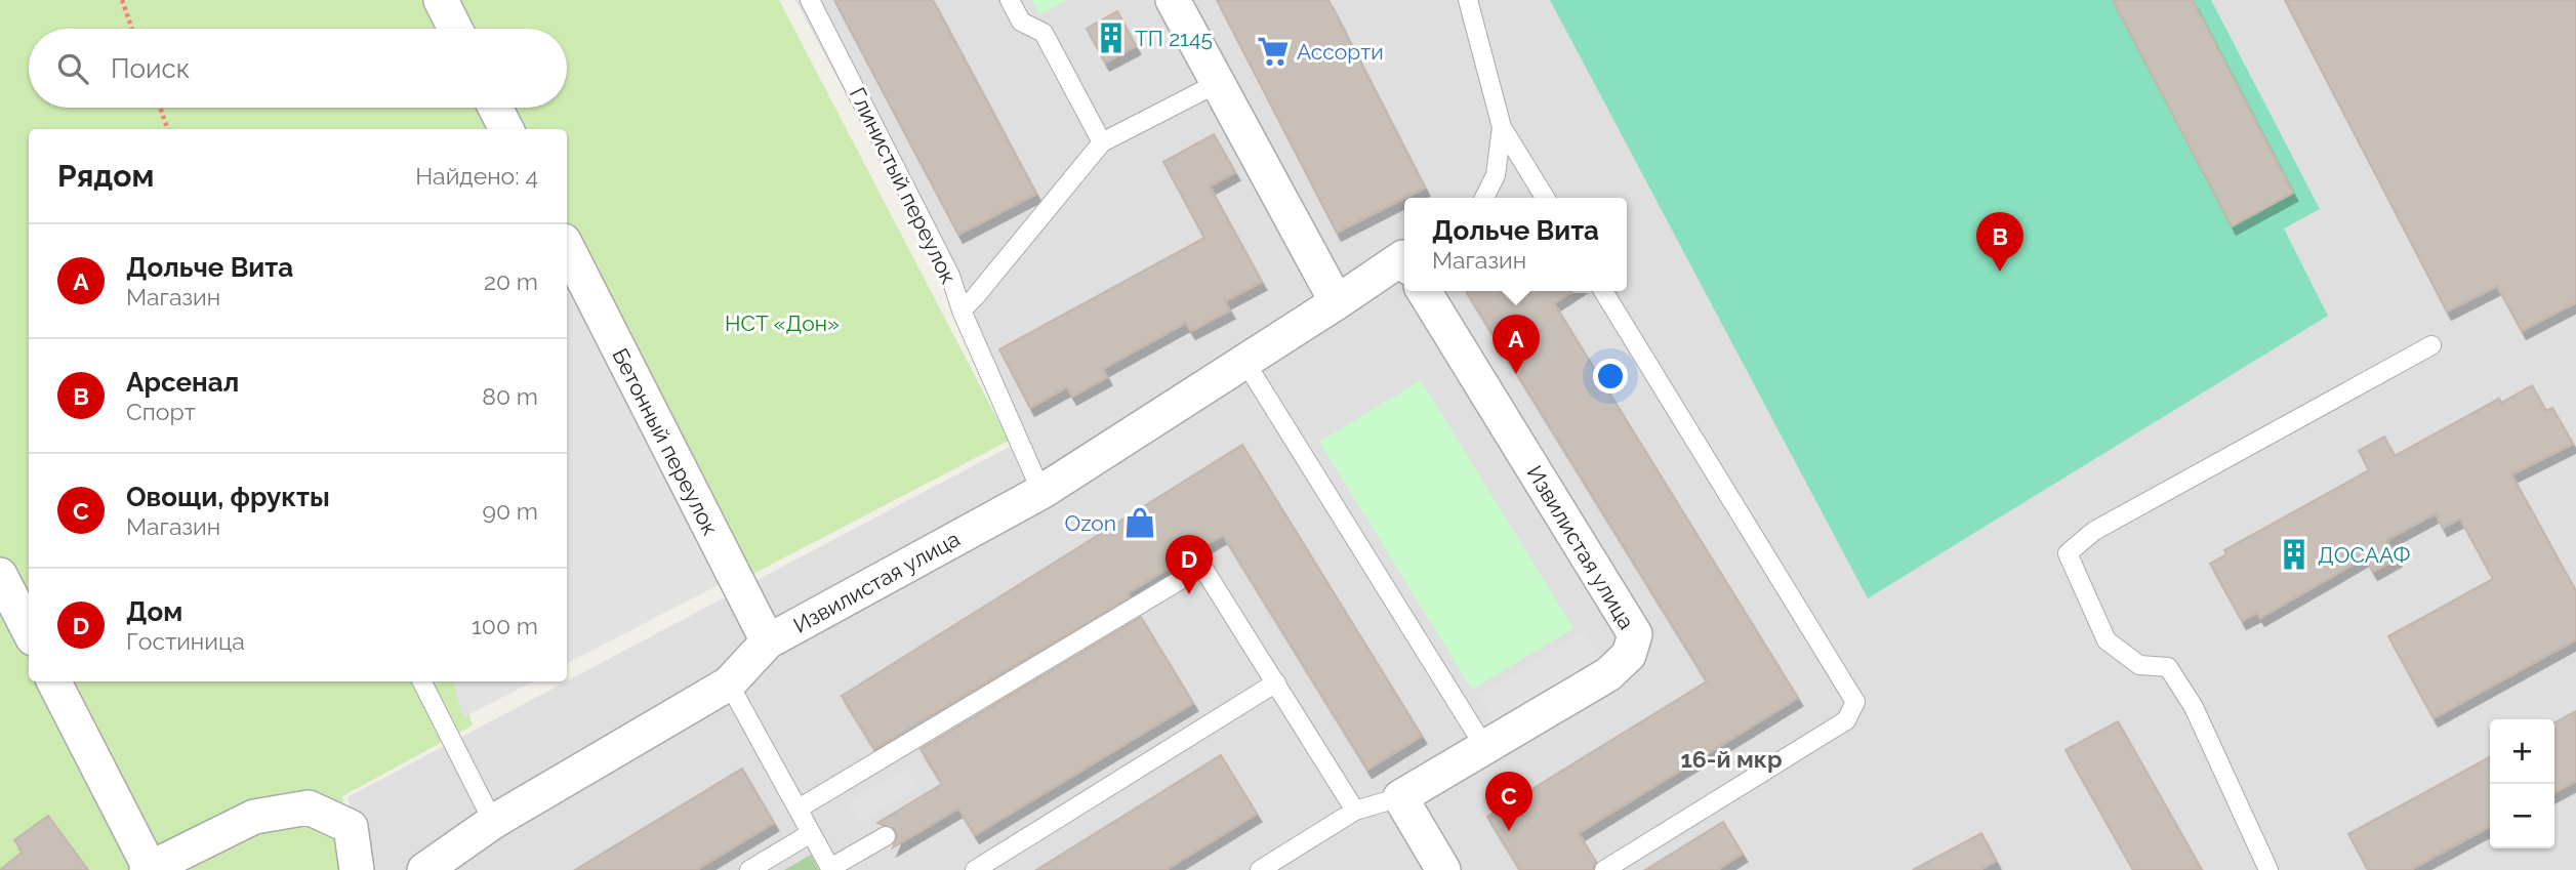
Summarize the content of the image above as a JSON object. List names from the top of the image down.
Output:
{
  "streets": {
    "street": ["Бетонный переулок", "Извилистая улица"],
    "lane": ["Глинистый переулок"]
  },
  "crossings": [
    ["Глинистый переулок", "Извилистая улица"],
    ["Бетонный переулок", "Извилистая улица"]
  ],
  "districts": ["16-й мкр"],
  "parks": ["НСТ «Дон»"],
  "places": {
    "building": ["ТП 2145", "ДОСААФ"],
    "supermarket": ["Ассорти"],
    "shop": ["Ozon"]
  },
  "page": {
    "search": "Поиск",
    "heading": ["Рядом", "Найдено: 4"],
    "popup": ["Дольче Вита", "Магазин"],
    "pins": [
      "B",
      "A",
      "D",
      "C"
    ],
    "list": [
      {
        "mark": "A",
        "name": "Дольче Вита",
        "note": "Магазин",
        "value": "20 m"
      },
      {
        "mark": "B",
        "name": "Арсенал",
        "note": "Спорт",
        "value": "80 m"
      },
      {
        "mark": "C",
        "name": "Овощи, фрукты",
        "note": "Магазин",
        "value": "90 m"
      },
      {
        "mark": "D",
        "name": "Дом",
        "note": "Гостиница",
        "value": "100 m"
      }
    ],
    "map_buttons": ["+", "−"]
  }
}
